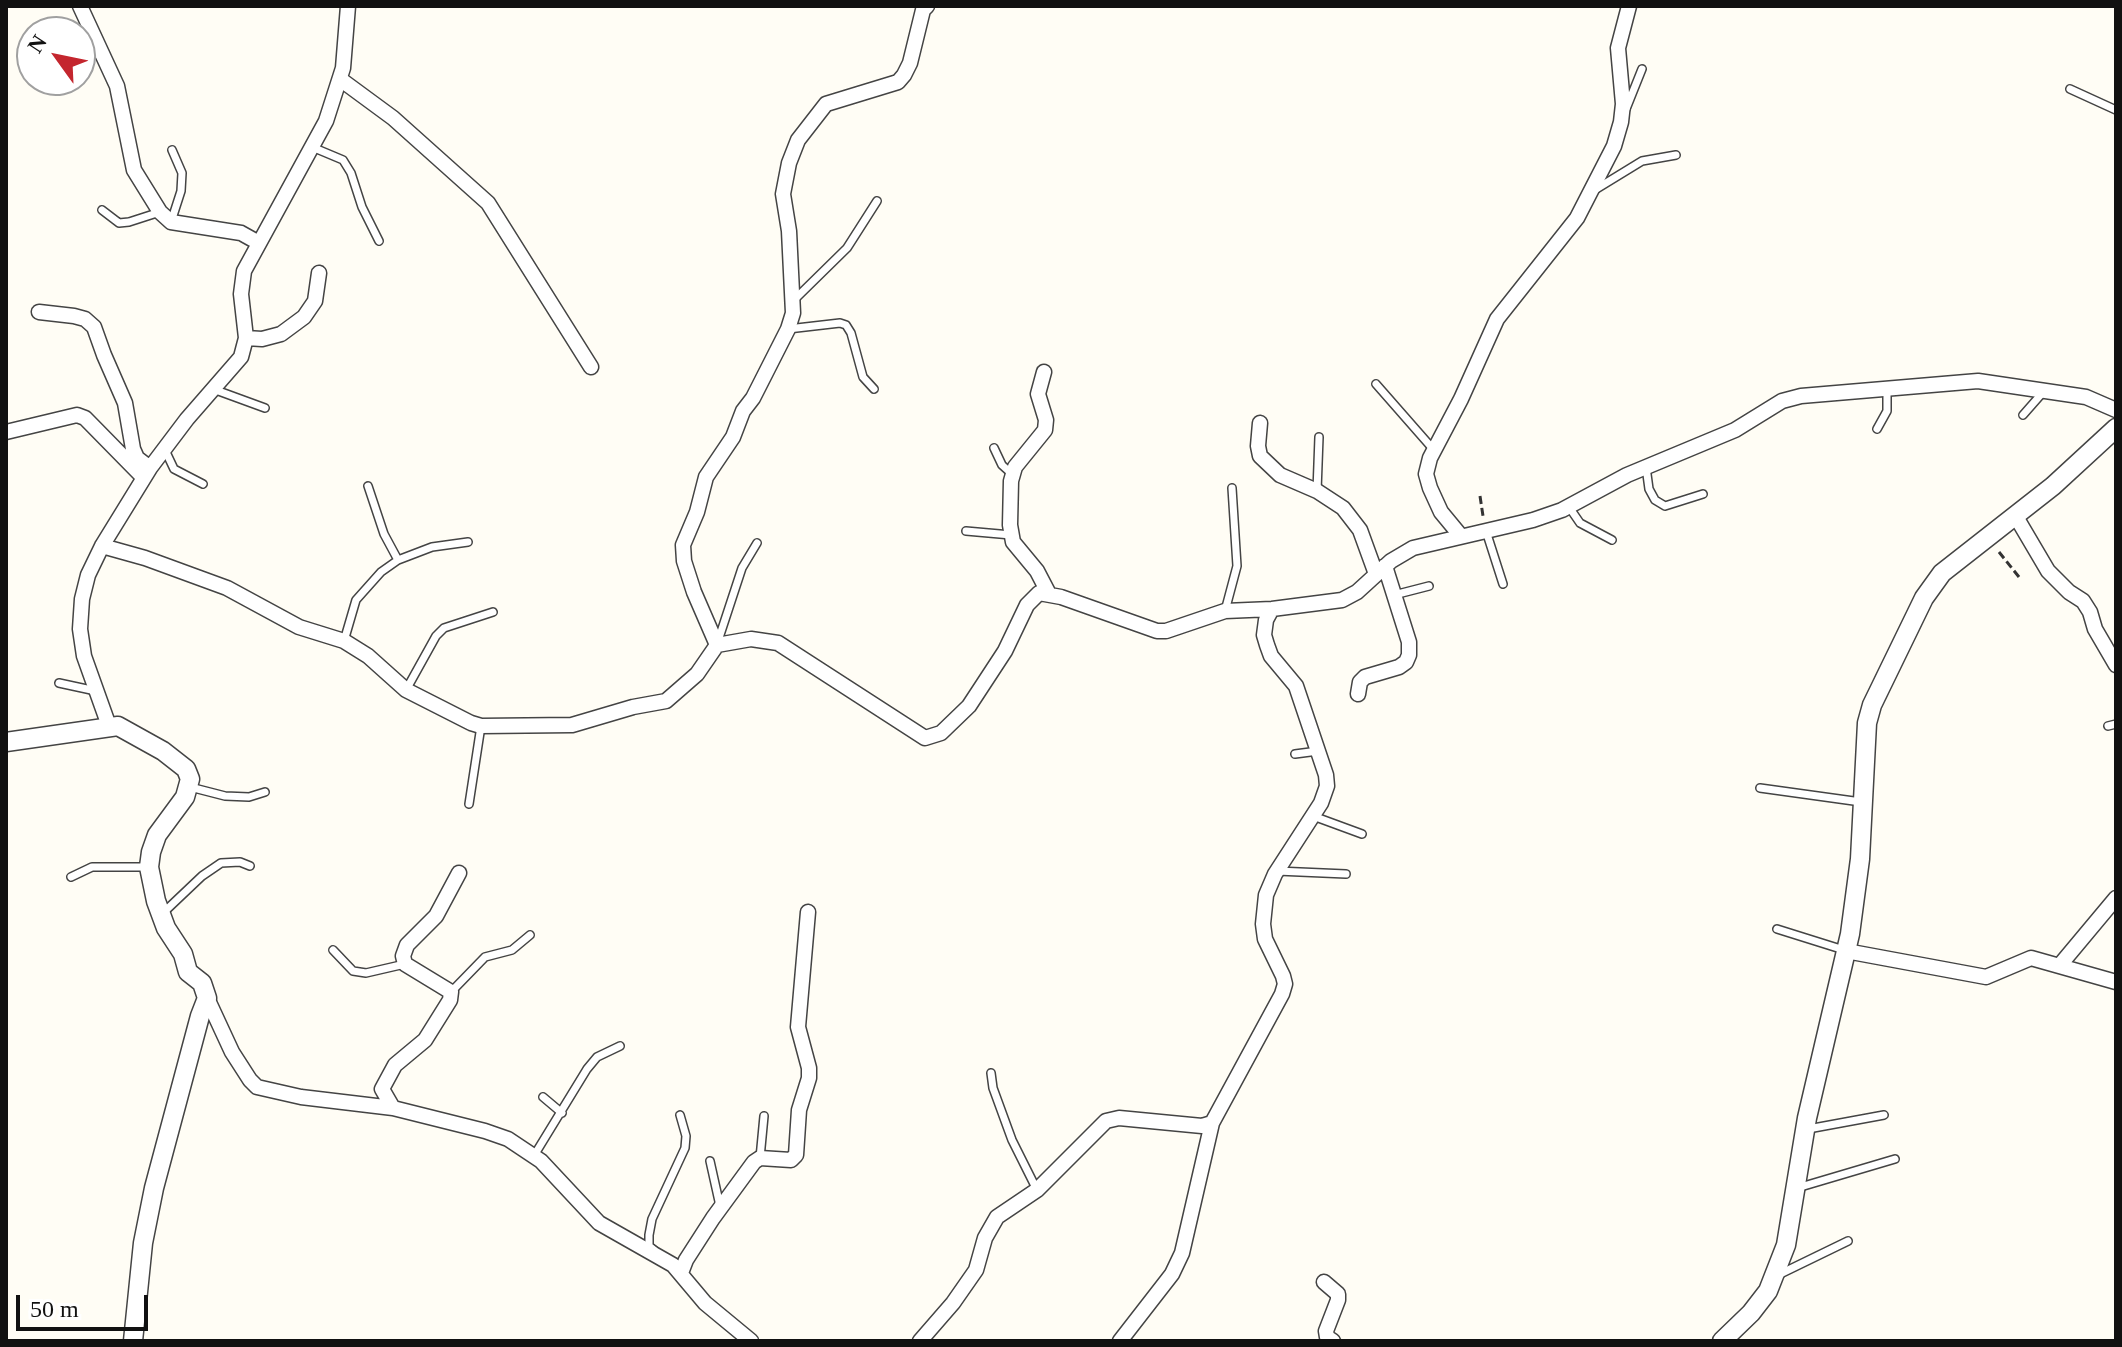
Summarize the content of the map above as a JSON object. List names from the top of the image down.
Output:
{
  "scale_bar": "50 m",
  "north": "top left"
}
